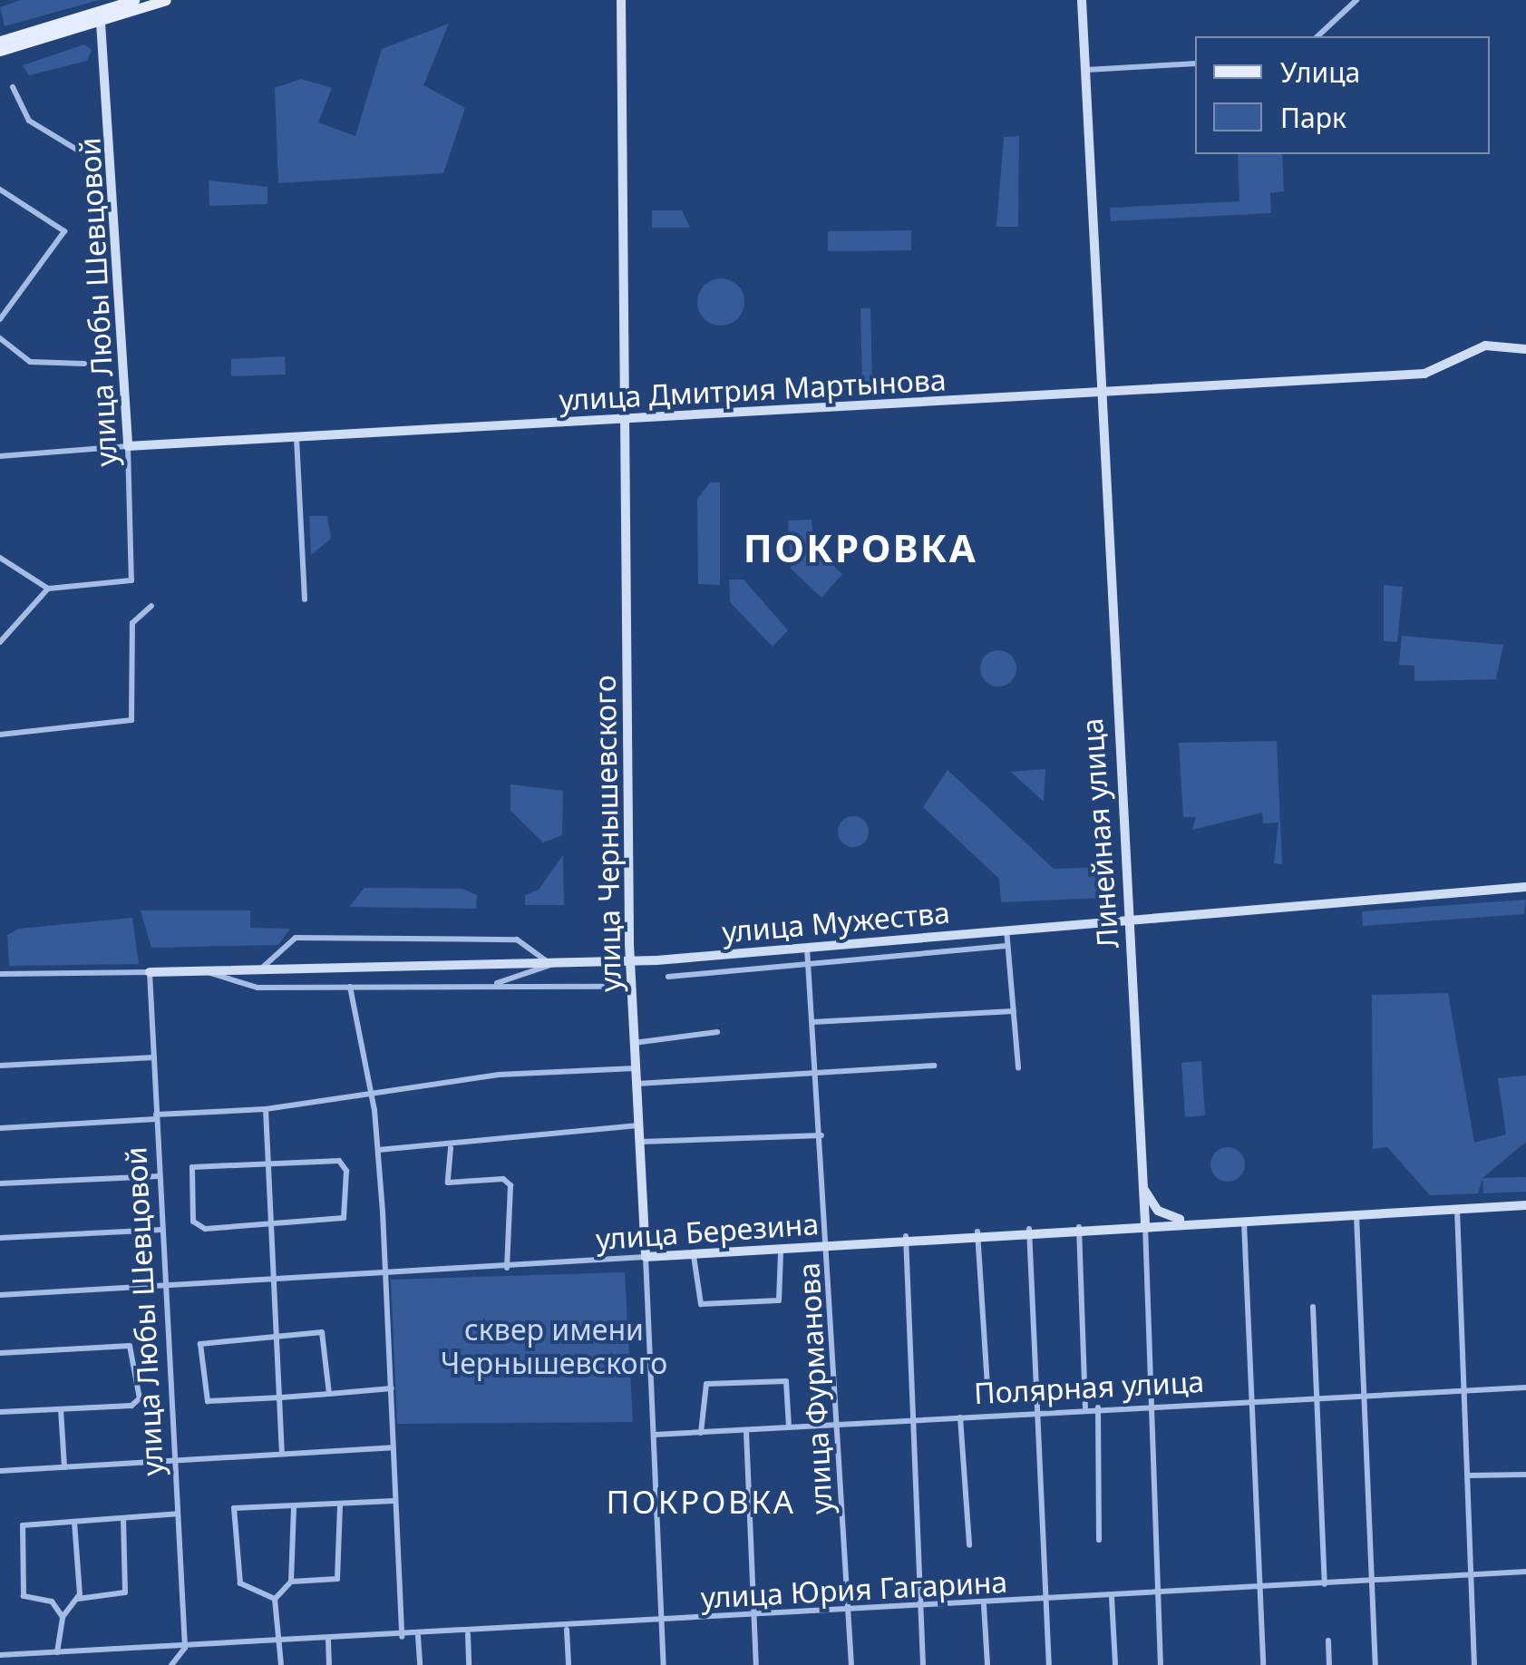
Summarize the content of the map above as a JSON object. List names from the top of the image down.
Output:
{
  "streets": {
    "street": [
      "улица Любы Шевцовой",
      "улица Дмитрия Мартынова",
      "улица Чернышевского",
      "Линейная улица",
      "улица Мужества",
      "улица Березина",
      "Полярная улица",
      "улица Фурманова",
      "улица Юрия Гагарина"
    ]
  },
  "crossings": [
    ["улица Любы Шевцовой", "улица Дмитрия Мартынова"],
    ["улица Любы Шевцовой", "улица Мужества"],
    ["улица Любы Шевцовой", "улица Березина"],
    ["улица Любы Шевцовой", "улица Юрия Гагарина"],
    ["улица Дмитрия Мартынова", "улица Чернышевского"],
    ["улица Дмитрия Мартынова", "Линейная улица"],
    ["улица Чернышевского", "улица Мужества"],
    ["улица Чернышевского", "улица Березина"],
    ["улица Чернышевского", "Полярная улица"],
    ["улица Чернышевского", "улица Юрия Гагарина"],
    ["Линейная улица", "улица Мужества"],
    ["Линейная улица", "улица Березина"],
    ["Линейная улица", "Полярная улица"],
    ["Линейная улица", "улица Юрия Гагарина"],
    ["улица Мужества", "улица Фурманова"],
    ["улица Березина", "улица Фурманова"],
    ["Полярная улица", "улица Фурманова"],
    ["улица Фурманова", "улица Юрия Гагарина"]
  ],
  "districts": ["ПОКРОВКА", "ПОКРОВКА"],
  "parks": ["сквер имени Чернышевского"],
  "legend": ["Улица", "Парк"]
}
